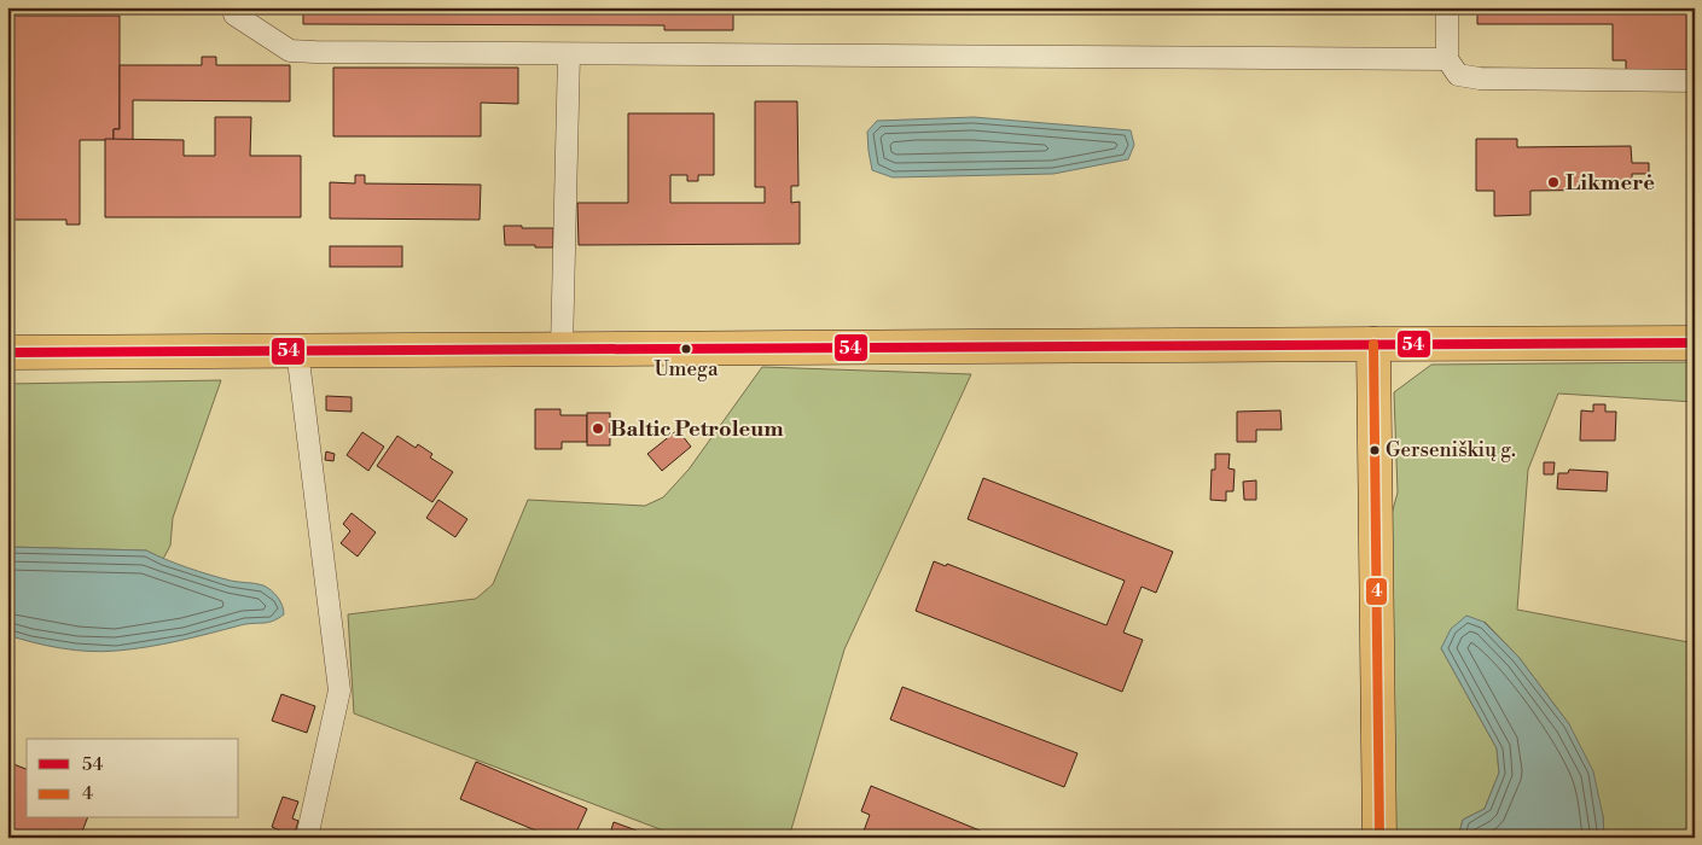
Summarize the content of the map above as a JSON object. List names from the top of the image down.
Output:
{
  "places": [
    "Likmerė",
    "Umega",
    "Baltic Petroleum",
    "Gerseniškių g."
  ],
  "lines": ["transit line 54", "transit line 4"],
  "legend": ["54", "4"]
}
